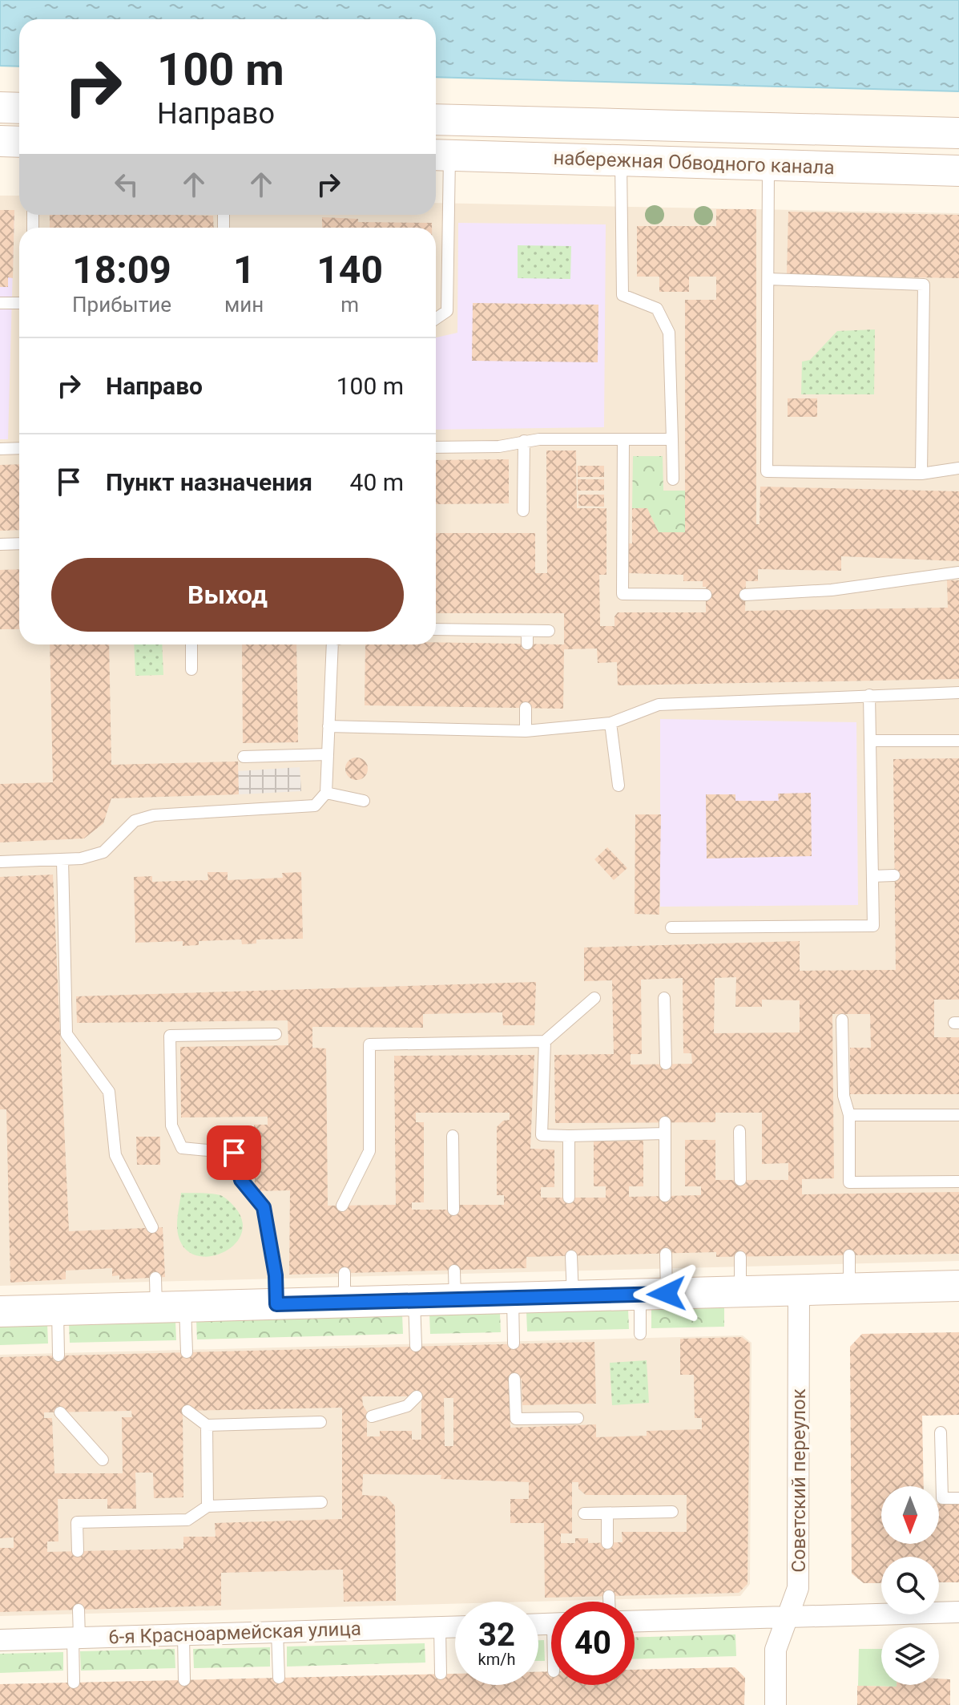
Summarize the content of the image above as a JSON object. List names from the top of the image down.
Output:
{
  "streets": {
    "main road": ["набережная Обводного канала"],
    "street": ["Советский переулок", "6-я Красноармейская улица"]
  },
  "north": "bottom",
  "page": {
    "turn": ["100 m", "Направо"],
    "eta": [
      "18:09",
      "Прибытие",
      "1",
      "мин",
      "140",
      "m"
    ],
    "list": [
      {
        "name": "Направо",
        "value": "100 m"
      },
      {
        "name": "Пункт назначения",
        "value": "40 m"
      }
    ],
    "buttons": "Выход",
    "speed": "32 km/h",
    "limit": "40"
  }
}
